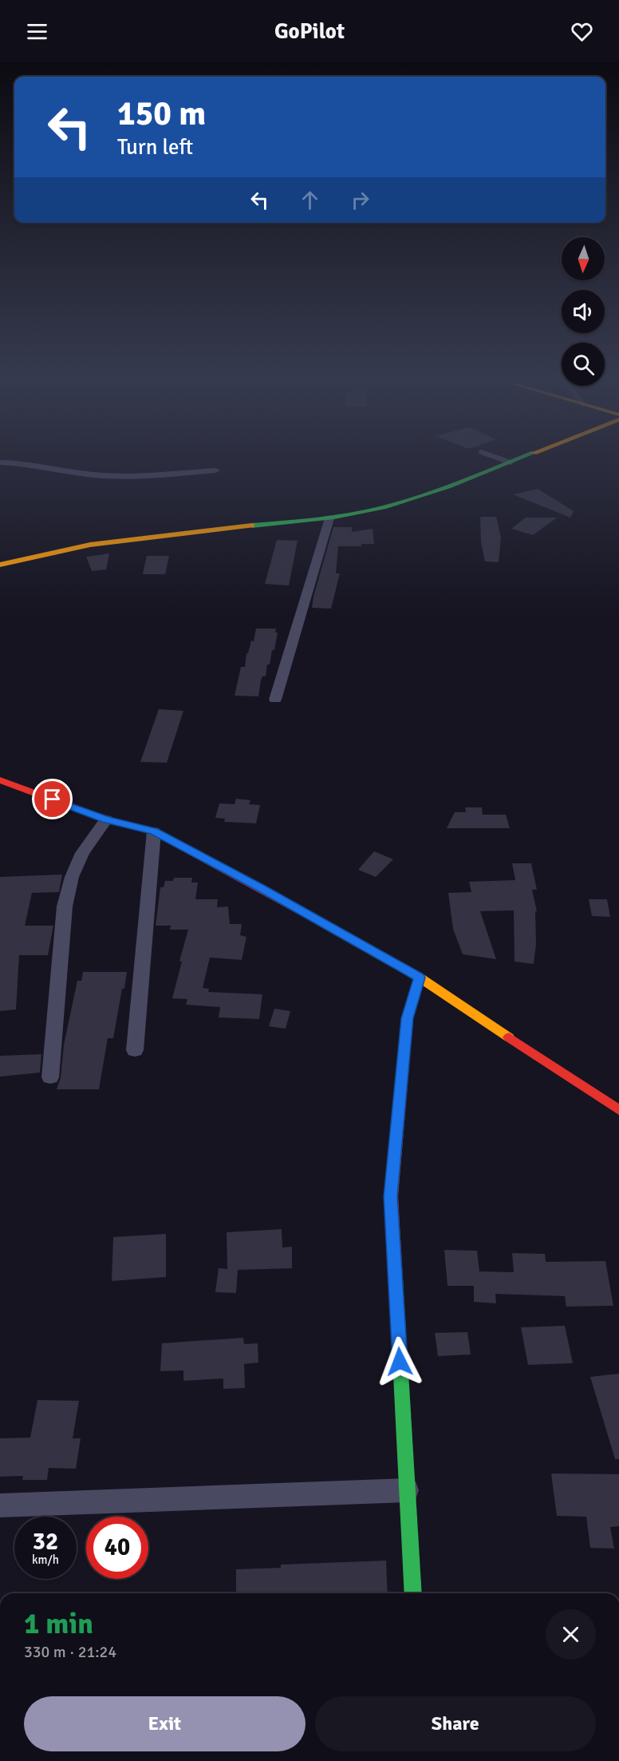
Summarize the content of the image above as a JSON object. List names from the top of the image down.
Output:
{
  "north": "bottom",
  "page": {
    "header": "GoPilot",
    "turn": ["150 m", "Turn left"],
    "speed": "32 km/h",
    "limit": "40",
    "heading": ["1 min", "330 m · 21:24"],
    "buttons": ["Exit", "Share"]
  }
}
